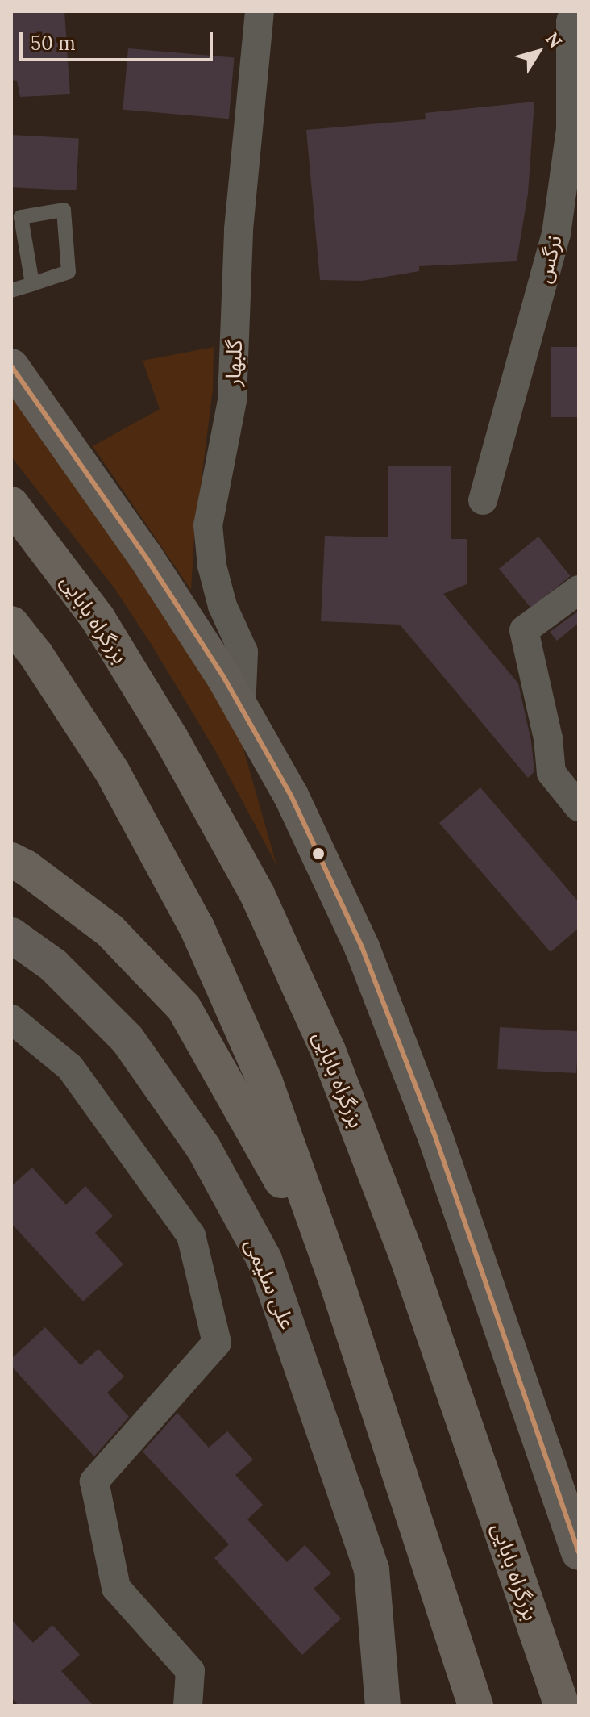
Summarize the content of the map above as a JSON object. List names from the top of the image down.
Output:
{
  "streets": {
    "highway": ["بزرگراه بابایی"],
    "main road": ["علی سلیمی"],
    "street": ["نرگس", "گلبهار"]
  },
  "scale_bar": "50 m",
  "north": "top right"
}
